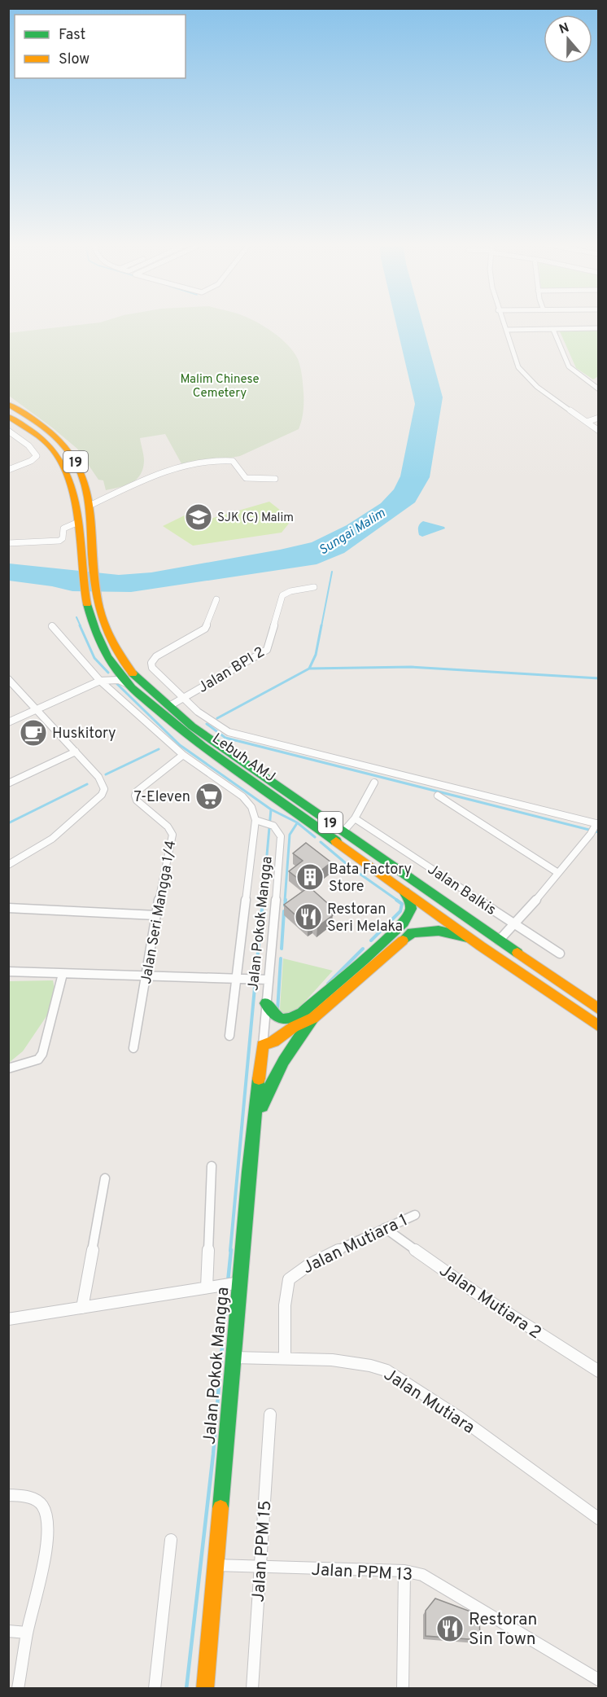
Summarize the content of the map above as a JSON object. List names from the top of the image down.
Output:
{
  "streets": {
    "main road": ["19", "Lebuh AMJ", "Jalan Pokok Mangga"],
    "street": [
      "Jalan BPI 2",
      "Jalan Balkis",
      "Jalan Seri Mangga 1/4",
      "Jalan Mutiara 1",
      "Jalan Mutiara 2",
      "Jalan Mutiara",
      "Jalan PPM 15",
      "Jalan PPM 13"
    ]
  },
  "crossings": [
    ["Jalan BPI 2", "Lebuh AMJ"],
    ["Jalan Pokok Mangga", "Jalan Mutiara"],
    ["Jalan Pokok Mangga", "Jalan PPM 13"],
    ["Jalan Mutiara 1", "Jalan Mutiara 2"],
    ["Jalan Mutiara 1", "Jalan Mutiara"],
    ["Jalan PPM 15", "Jalan PPM 13"]
  ],
  "water": ["Sungai Malim"],
  "parks": ["Malim Chinese Cemetery"],
  "places": {
    "school or university": ["SJK (C) Malim"],
    "cafe": ["Huskitory"],
    "supermarket": ["7-Eleven"],
    "building": ["Bata Factory Store"],
    "restaurant": ["Restoran Seri Melaka", "Restoran Sin Town"]
  },
  "legend": ["Fast", "Slow"],
  "north": "top"
}
